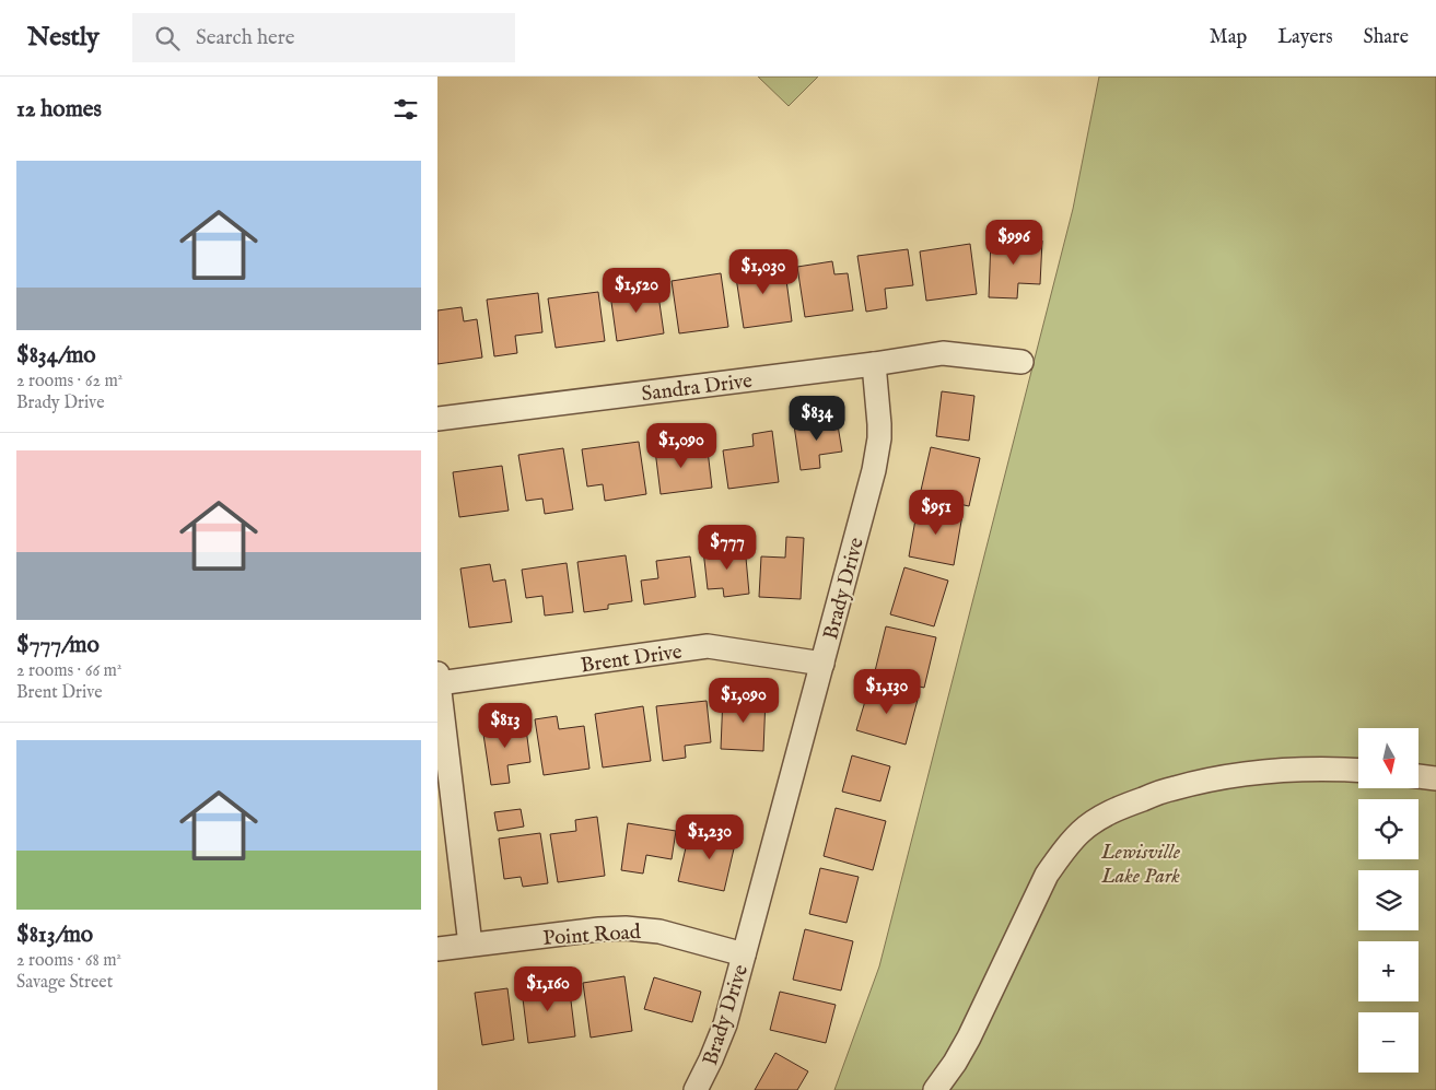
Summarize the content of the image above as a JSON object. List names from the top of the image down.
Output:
{
  "streets": {
    "street": [
      "Sandra Drive",
      "Brady Drive",
      "Brent Drive",
      "Point Road"
    ]
  },
  "crossings": [
    ["Sandra Drive", "Brady Drive"],
    ["Brady Drive", "Brent Drive"],
    ["Brady Drive", "Point Road"]
  ],
  "parks": ["Lewisville Lake Park"],
  "north": "bottom",
  "page": {
    "header": "Nestly",
    "search": "Search here",
    "nav": ["Map", "Layers", "Share"],
    "heading": "12 homes",
    "list": [
      {
        "name": "$834/mo",
        "note": "2 rooms · 62 m² · Brady Drive"
      },
      {
        "name": "$777/mo",
        "note": "2 rooms · 66 m² · Brent Drive"
      },
      {
        "name": "$813/mo",
        "note": "2 rooms · 68 m² · Savage Street"
      }
    ],
    "price": [
      "$996",
      "$1,030",
      "$1,520",
      "$834",
      "$1,090",
      "$951",
      "$777",
      "$1,130",
      "$1,090",
      "$813",
      "$1,230",
      "$1,160"
    ],
    "map_buttons": ["+", "−"]
  }
}
